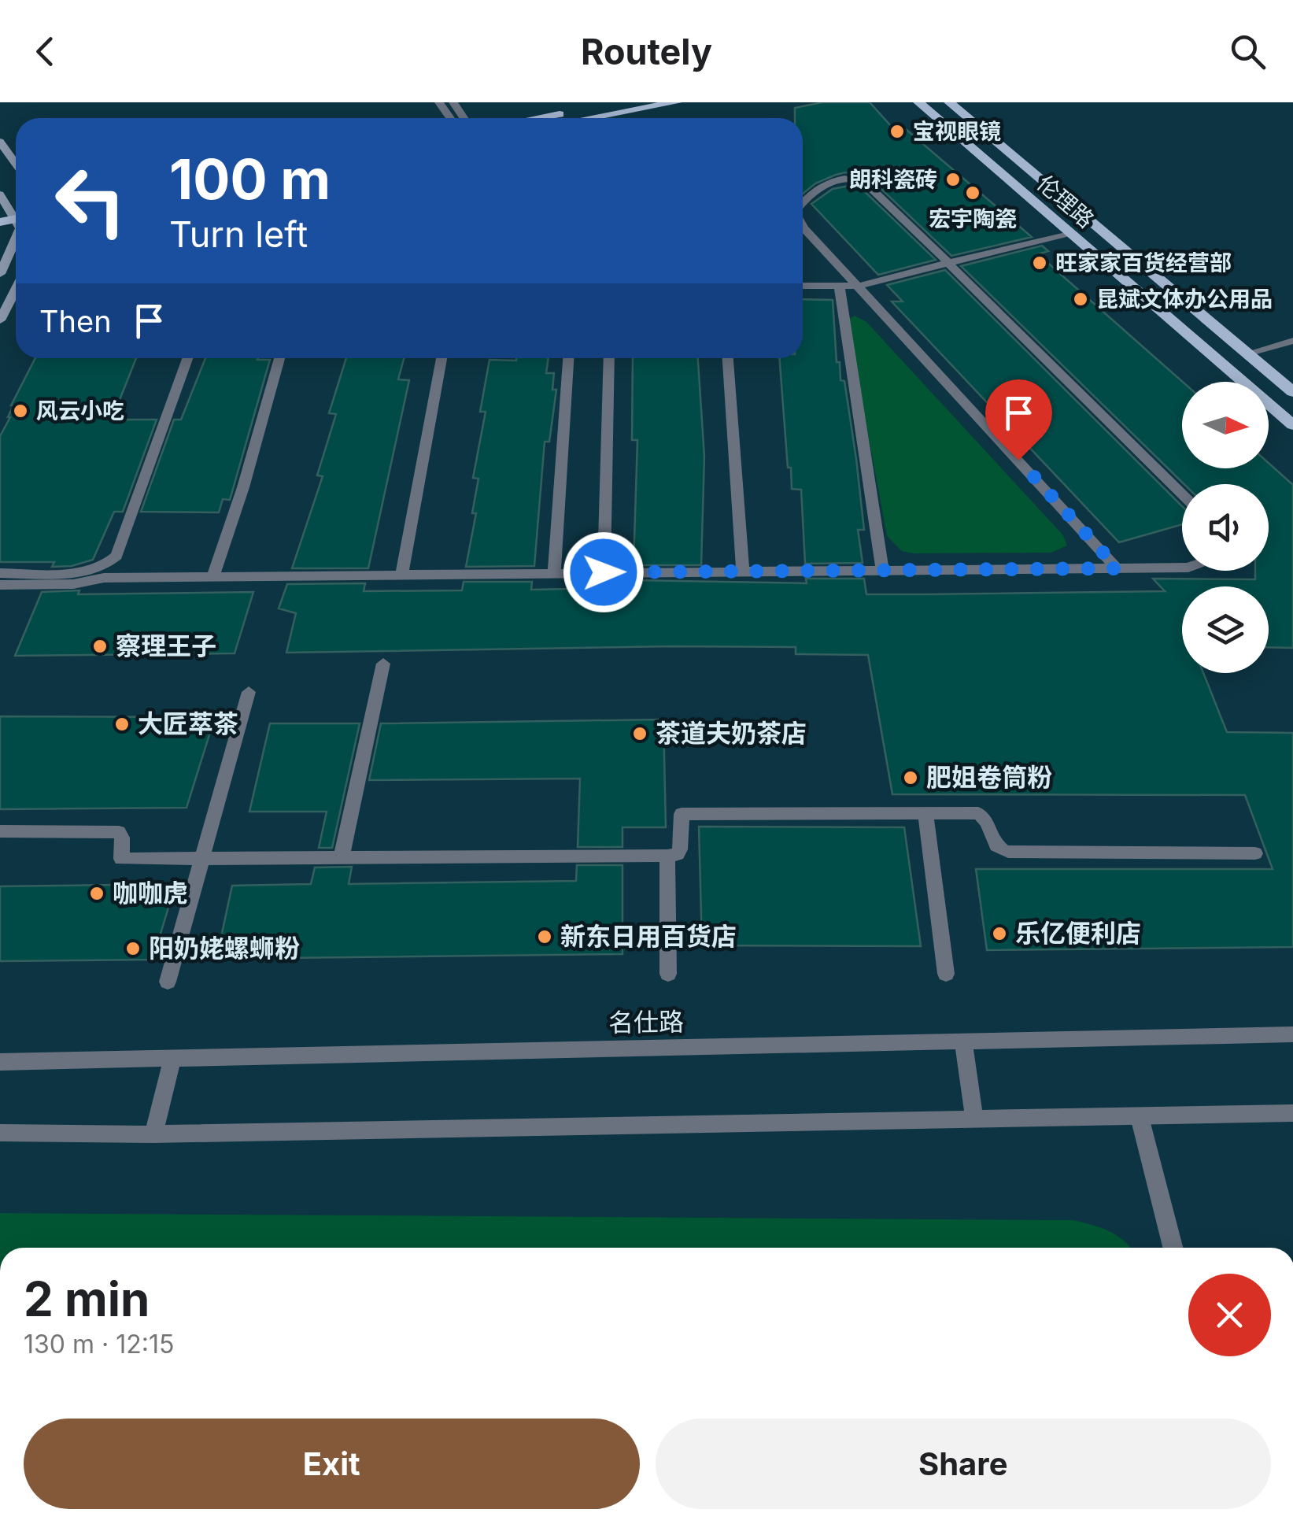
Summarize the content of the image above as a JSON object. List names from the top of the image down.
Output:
{
  "streets": {
    "main road": ["伦理路"],
    "street": ["名仕路"]
  },
  "places": [
    "宝视眼镜",
    "朗科瓷砖",
    "宏宇陶瓷",
    "旺家家百货经营部",
    "昆斌文体办公用品",
    "风云小吃",
    "察理王子",
    "大匠萃茶",
    "茶道夫奶茶店",
    "肥姐卷筒粉",
    "咖咖虎",
    "乐亿便利店",
    "新东日用百货店",
    "阳奶姥螺蛳粉"
  ],
  "north": "right",
  "page": {
    "header": "Routely",
    "turn": ["100 m", "Turn left"],
    "then": "Then",
    "heading": ["2 min", "130 m · 12:15"],
    "buttons": ["Exit", "Share"]
  }
}
